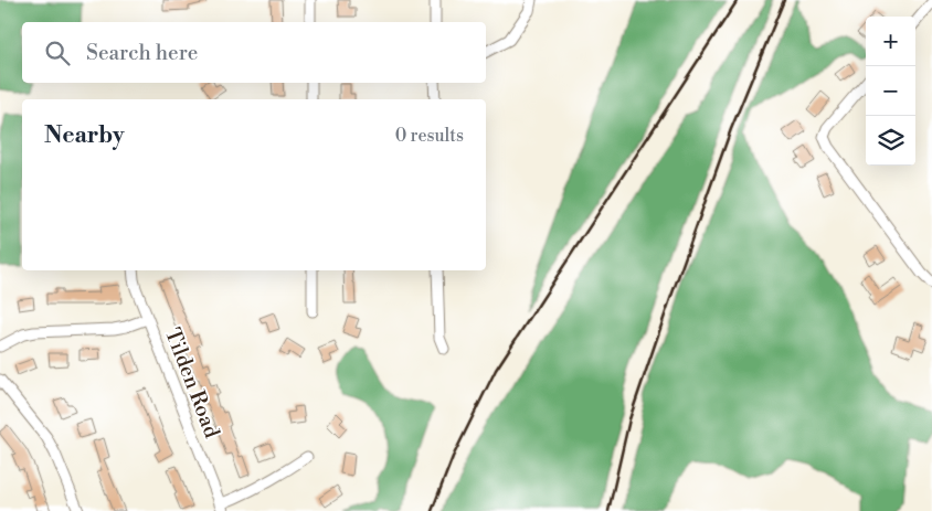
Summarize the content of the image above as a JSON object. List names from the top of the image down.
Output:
{
  "streets": {
    "street": ["Tilden Road"]
  },
  "page": {
    "map_buttons": ["+", "−"],
    "search": "Search here",
    "heading": ["Nearby", "0 results"]
  }
}
